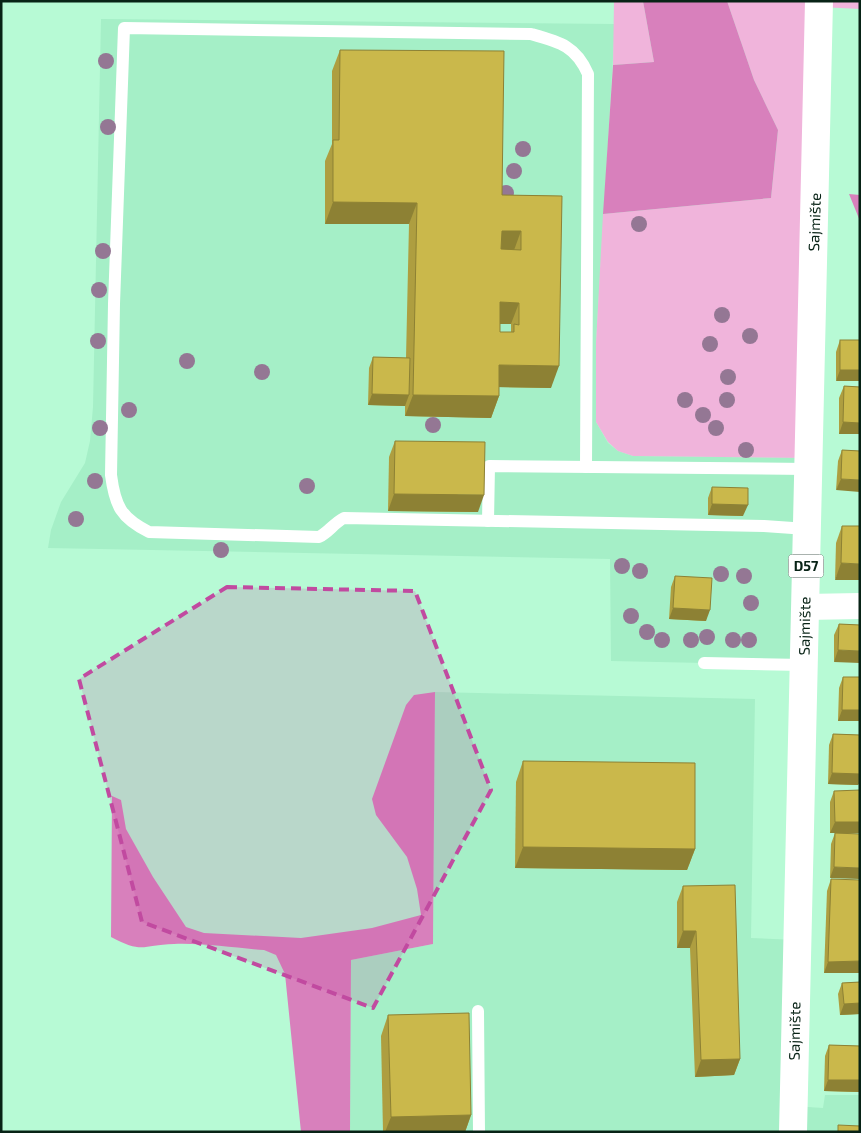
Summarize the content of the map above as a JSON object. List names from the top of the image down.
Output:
{
  "streets": {
    "main road": ["Sajmište", "D57"]
  }
}
